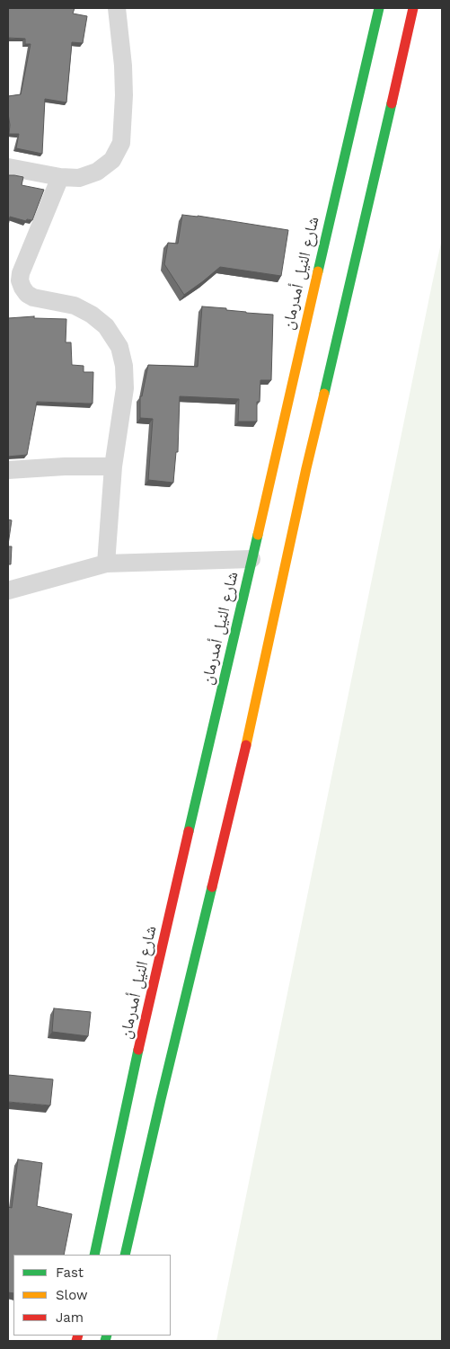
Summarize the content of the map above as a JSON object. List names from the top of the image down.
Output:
{
  "streets": {
    "main road": ["شارع النيل أمدرمان"]
  },
  "legend": ["Fast", "Slow", "Jam"]
}
